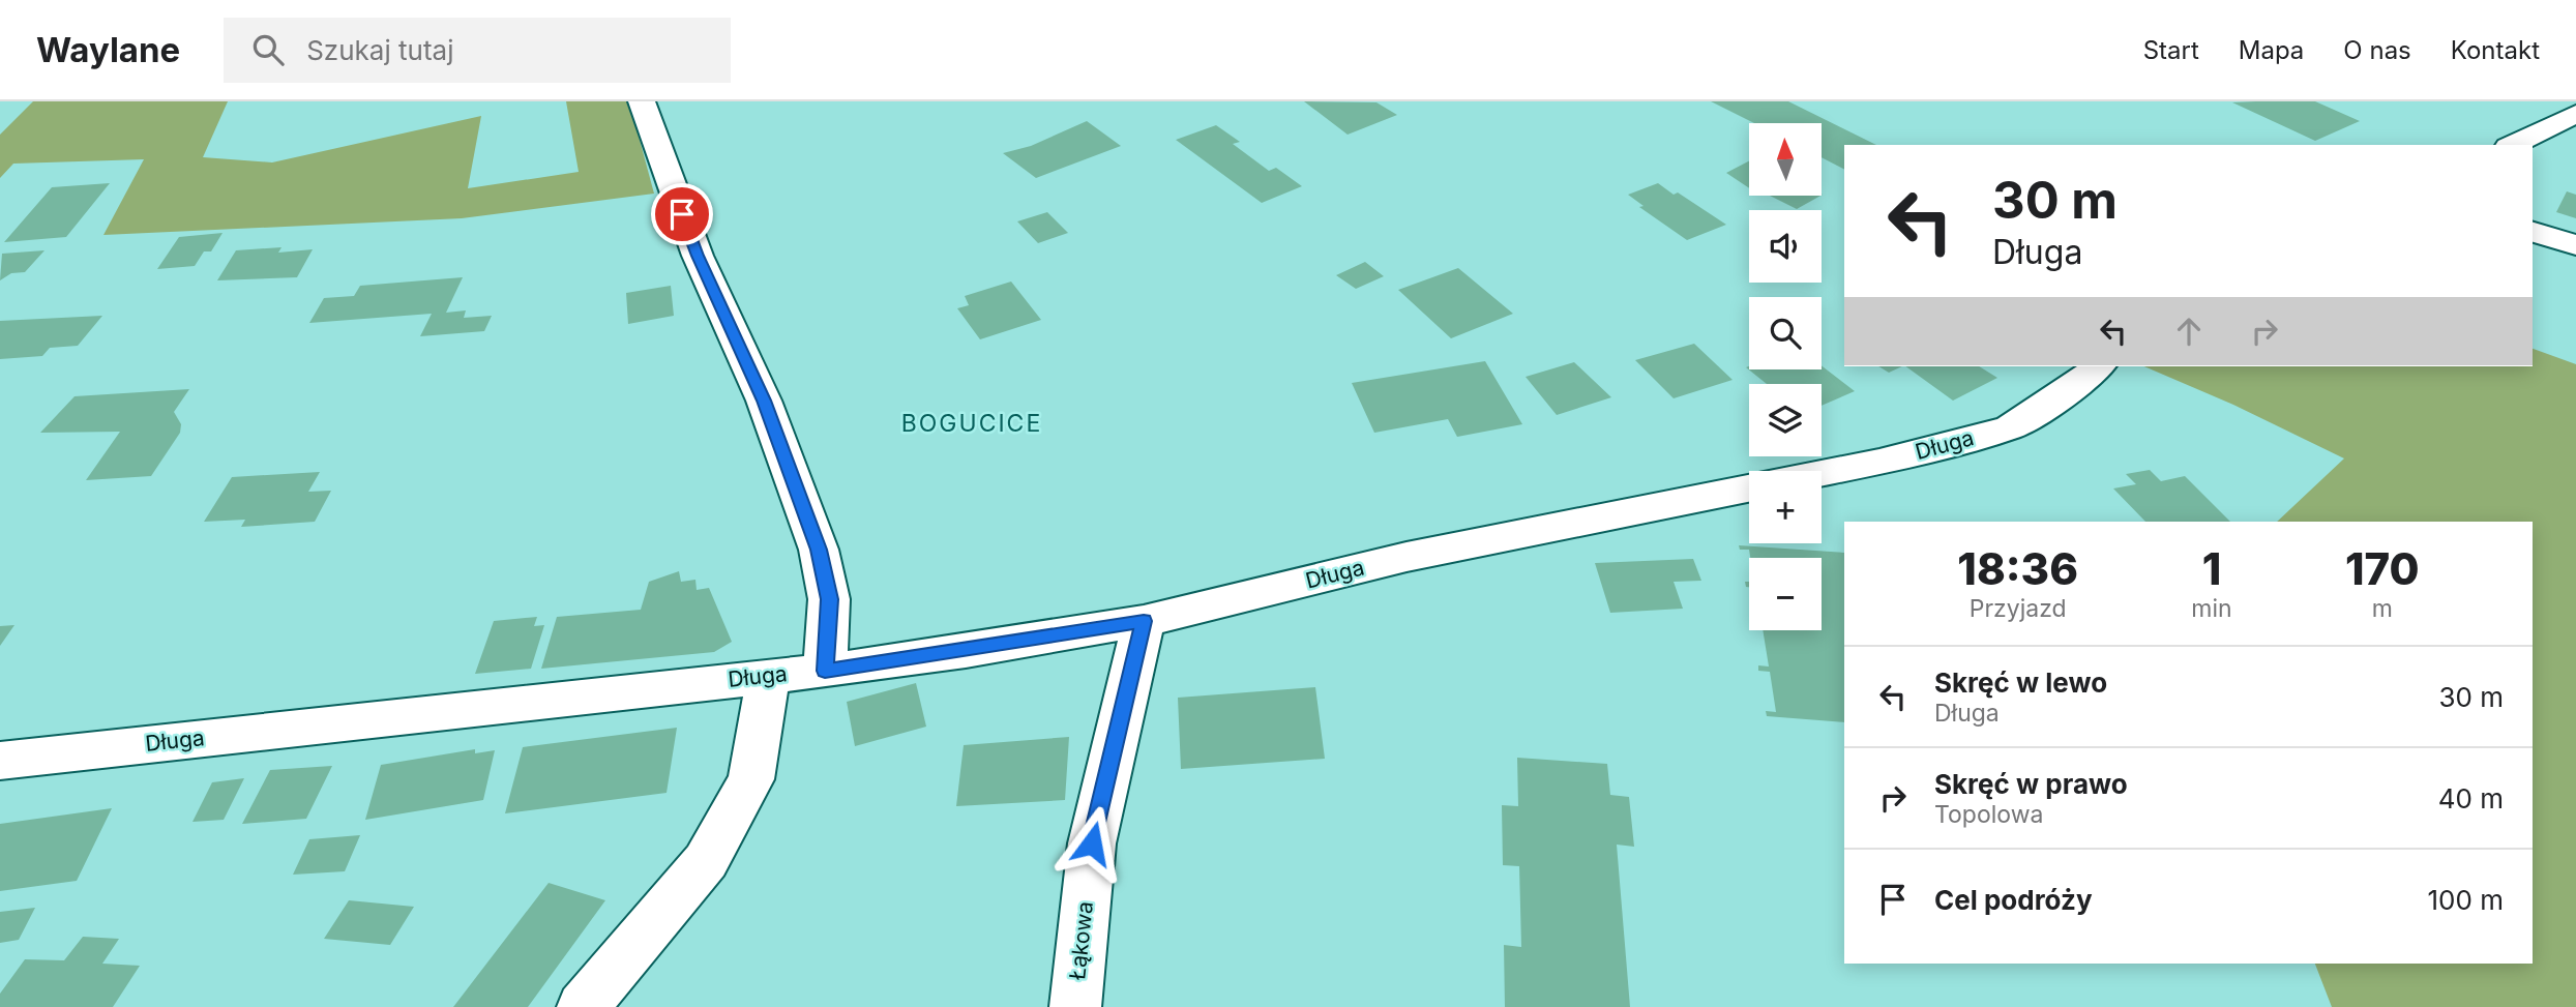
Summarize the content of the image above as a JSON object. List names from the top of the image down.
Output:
{
  "streets": {
    "street": ["Długa", "Łąkowa"]
  },
  "crossings": [
    ["Długa", "Łąkowa"]
  ],
  "districts": ["BOGUCICE"],
  "north": "top",
  "page": {
    "header": "Waylane",
    "search": "Szukaj tutaj",
    "nav": [
      "Start",
      "Mapa",
      "O nas",
      "Kontakt"
    ],
    "map_buttons": ["+", "−"],
    "turn": ["30 m", "Długa"],
    "eta": [
      "18:36",
      "Przyjazd",
      "1",
      "min",
      "170",
      "m"
    ],
    "list": [
      {
        "name": "Skręć w lewo",
        "note": "Długa",
        "value": "30 m"
      },
      {
        "name": "Skręć w prawo",
        "note": "Topolowa",
        "value": "40 m"
      },
      {
        "name": "Cel podróży",
        "value": "100 m"
      }
    ]
  }
}
